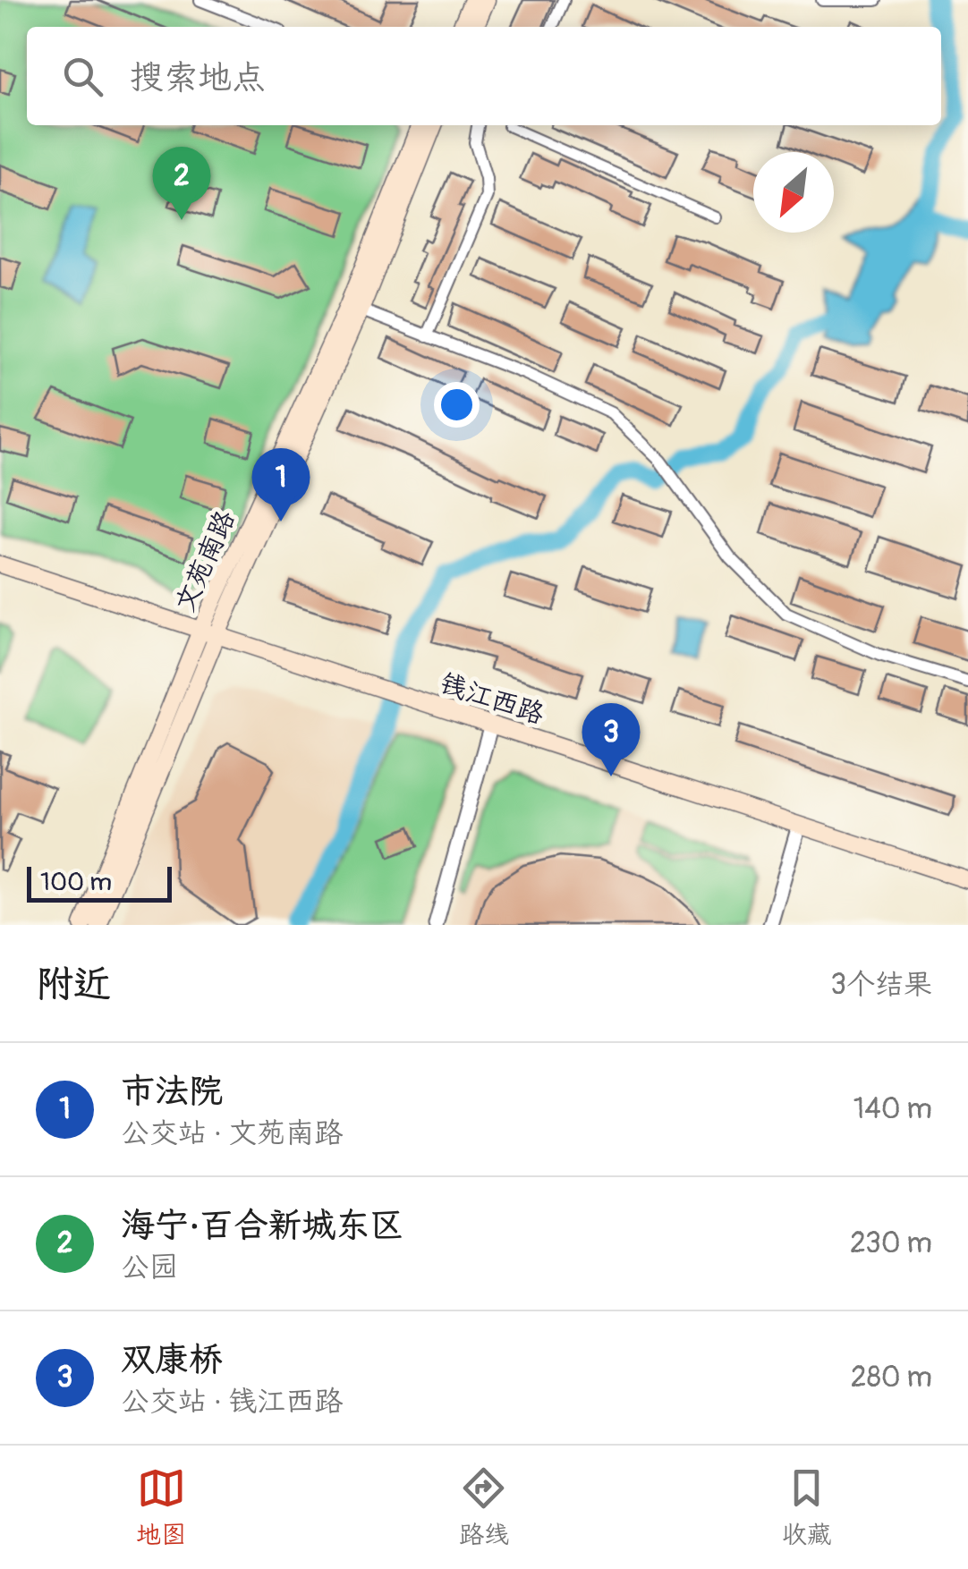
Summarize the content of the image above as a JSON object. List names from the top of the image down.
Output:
{
  "streets": {
    "main road": ["文苑南路", "钱江西路"]
  },
  "crossings": [
    ["文苑南路", "钱江西路"]
  ],
  "scale_bar": "100 m",
  "north": "bottom left",
  "page": {
    "search": "搜索地点",
    "pins": ["2", "1", "3"],
    "scale": "100 m",
    "heading": ["附近", "3个结果"],
    "list": [
      {
        "mark": "1",
        "name": "市法院",
        "note": "公交站 · 文苑南路",
        "value": "140 m"
      },
      {
        "mark": "2",
        "name": "海宁·百合新城东区",
        "note": "公园",
        "value": "230 m"
      },
      {
        "mark": "3",
        "name": "双康桥",
        "note": "公交站 · 钱江西路",
        "value": "280 m"
      }
    ],
    "nav": ["地图", "路线", "收藏"]
  }
}
